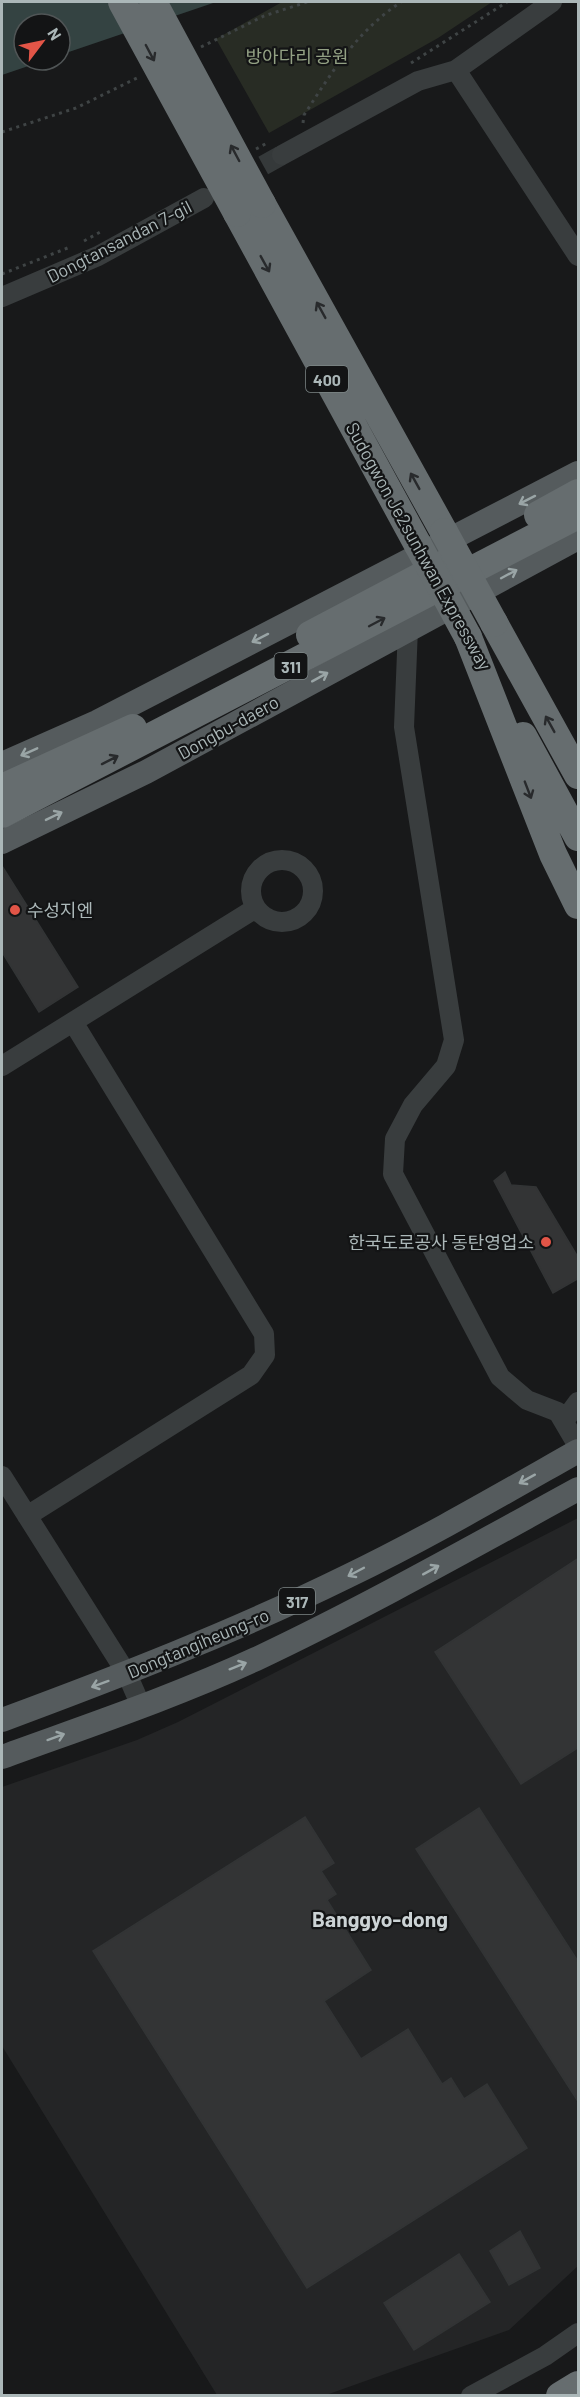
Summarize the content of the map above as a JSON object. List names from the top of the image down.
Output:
{
  "streets": {
    "highway": [
      "400",
      "Sudogwon Je2sunhwan Expressway",
      "311",
      "Dongbu-daero"
    ],
    "main road": ["317", "Dongtangiheung-ro"],
    "street": ["Dongtansandan 7-gil"]
  },
  "districts": ["Banggyo-dong"],
  "parks": ["방아다리 공원"],
  "places": ["수성지엔", "한국도로공사 동탄영업소"],
  "north": "top right"
}
